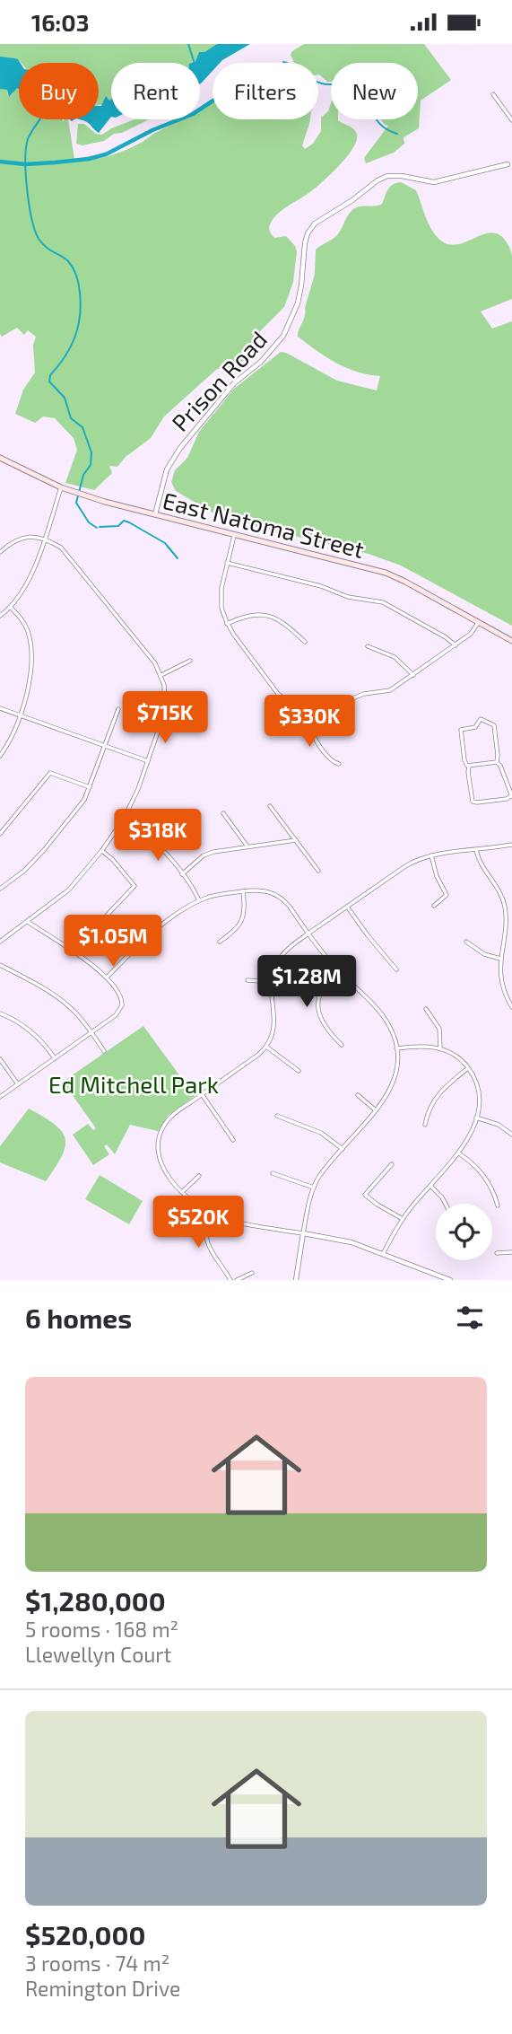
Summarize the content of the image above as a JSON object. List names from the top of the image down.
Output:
{
  "streets": {
    "main road": ["East Natoma Street"],
    "street": ["Prison Road"]
  },
  "crossings": [
    ["Prison Road", "East Natoma Street"]
  ],
  "parks": ["Ed Mitchell Park"],
  "page": {
    "status": "16:03",
    "chip": [
      "Buy",
      "Rent",
      "Filters",
      "New"
    ],
    "price": [
      "$715K",
      "$330K",
      "$318K",
      "$1.05M",
      "$1.28M",
      "$520K"
    ],
    "heading": "6 homes",
    "list": [
      {
        "name": "$1,280,000",
        "note": "5 rooms · 168 m² · Llewellyn Court"
      },
      {
        "name": "$520,000",
        "note": "3 rooms · 74 m² · Remington Drive"
      }
    ]
  }
}
